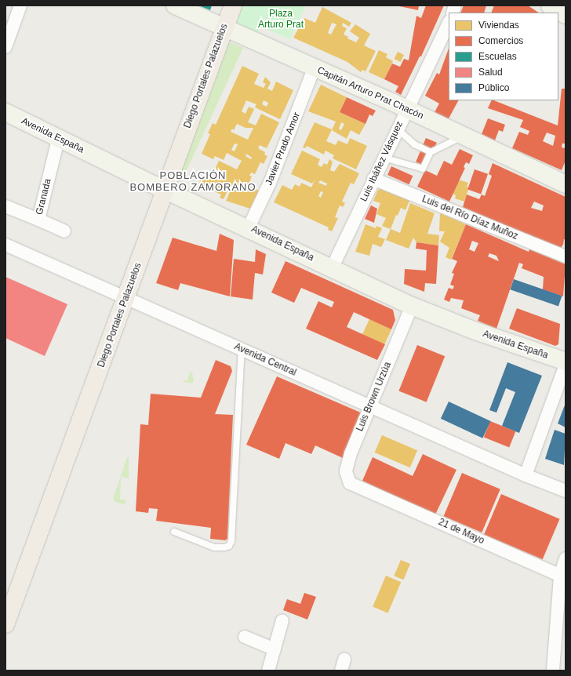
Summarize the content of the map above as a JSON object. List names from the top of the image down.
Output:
{
  "streets": {
    "main road": ["Diego Portales Palazuelos"],
    "street": [
      "Capitán Arturo Prat Chacón",
      "Avenida España",
      "Javier Prado Amor",
      "Luis Ibáñez Vásquez",
      "Granada",
      "Luis del Río Díaz Muñoz",
      "Avenida Central",
      "Luis Brown Urzúa",
      "21 de Mayo"
    ]
  },
  "crossings": [
    ["Diego Portales Palazuelos", "Capitán Arturo Prat Chacón"],
    ["Diego Portales Palazuelos", "Avenida España"],
    ["Diego Portales Palazuelos", "Avenida Central"],
    ["Capitán Arturo Prat Chacón", "Javier Prado Amor"],
    ["Capitán Arturo Prat Chacón", "Luis Ibáñez Vásquez"],
    ["Avenida España", "Javier Prado Amor"],
    ["Avenida España", "Luis Ibáñez Vásquez"],
    ["Avenida España", "Granada"],
    ["Avenida España", "Luis Brown Urzúa"],
    ["Luis Ibáñez Vásquez", "Luis del Río Díaz Muñoz"],
    ["Avenida Central", "Luis Brown Urzúa"],
    ["Luis Brown Urzúa", "21 de Mayo"]
  ],
  "districts": ["POBLACIÓN BOMBERO ZAMORANO"],
  "parks": ["Plaza Arturo Prat"],
  "legend": [
    "Viviendas",
    "Comercios",
    "Escuelas",
    "Salud",
    "Público"
  ]
}
